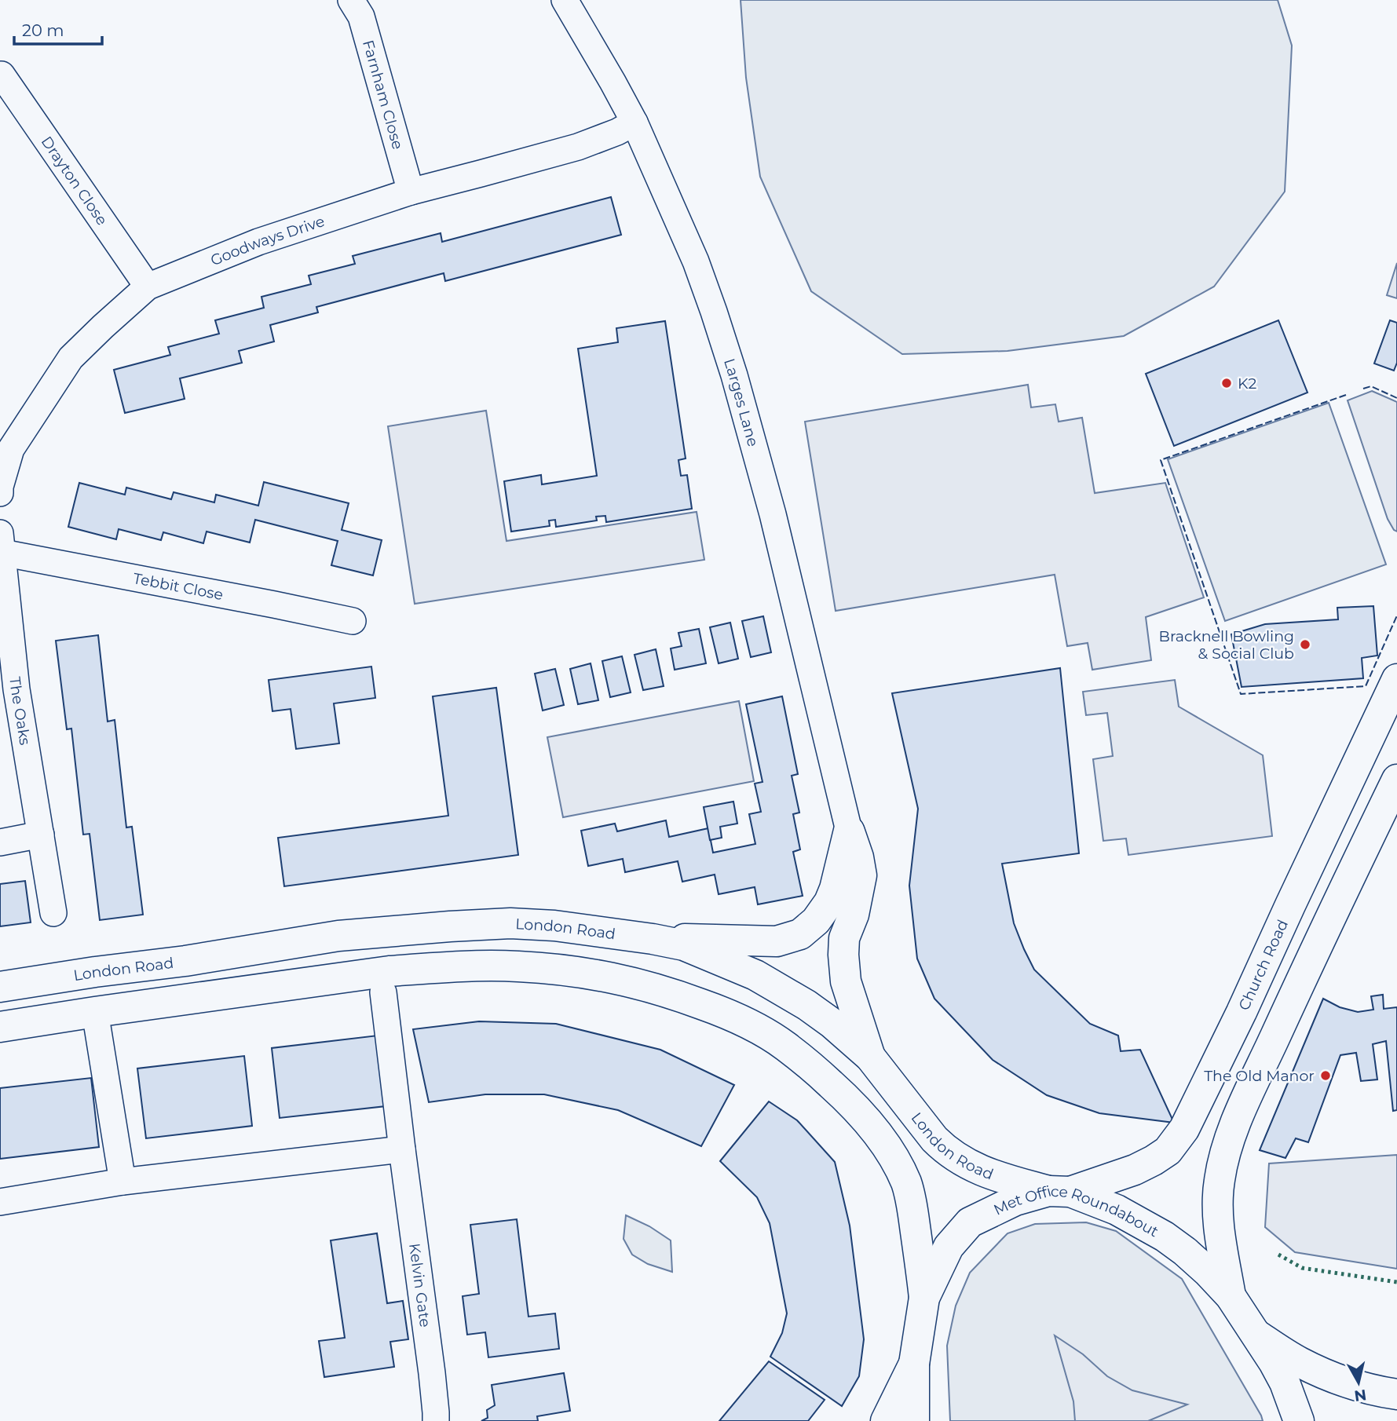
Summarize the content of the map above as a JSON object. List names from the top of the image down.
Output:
{
  "streets": {
    "main road": ["London Road", "Church Road", "Met Office Roundabout"],
    "street": [
      "Farnham Close",
      "Drayton Close",
      "Goodways Drive",
      "Larges Lane",
      "Tebbit Close",
      "The Oaks",
      "Kelvin Gate"
    ]
  },
  "crossings": [
    ["Farnham Close", "Goodways Drive"],
    ["Drayton Close", "Goodways Drive"],
    ["Goodways Drive", "Larges Lane"],
    ["Tebbit Close", "The Oaks"],
    ["London Road", "Church Road"],
    ["London Road", "Met Office Roundabout"],
    ["Church Road", "Met Office Roundabout"]
  ],
  "places": ["K2", "Bracknell Bowling & Social Club", "The Old Manor"],
  "scale_bar": "20 m",
  "north": "bottom"
}
